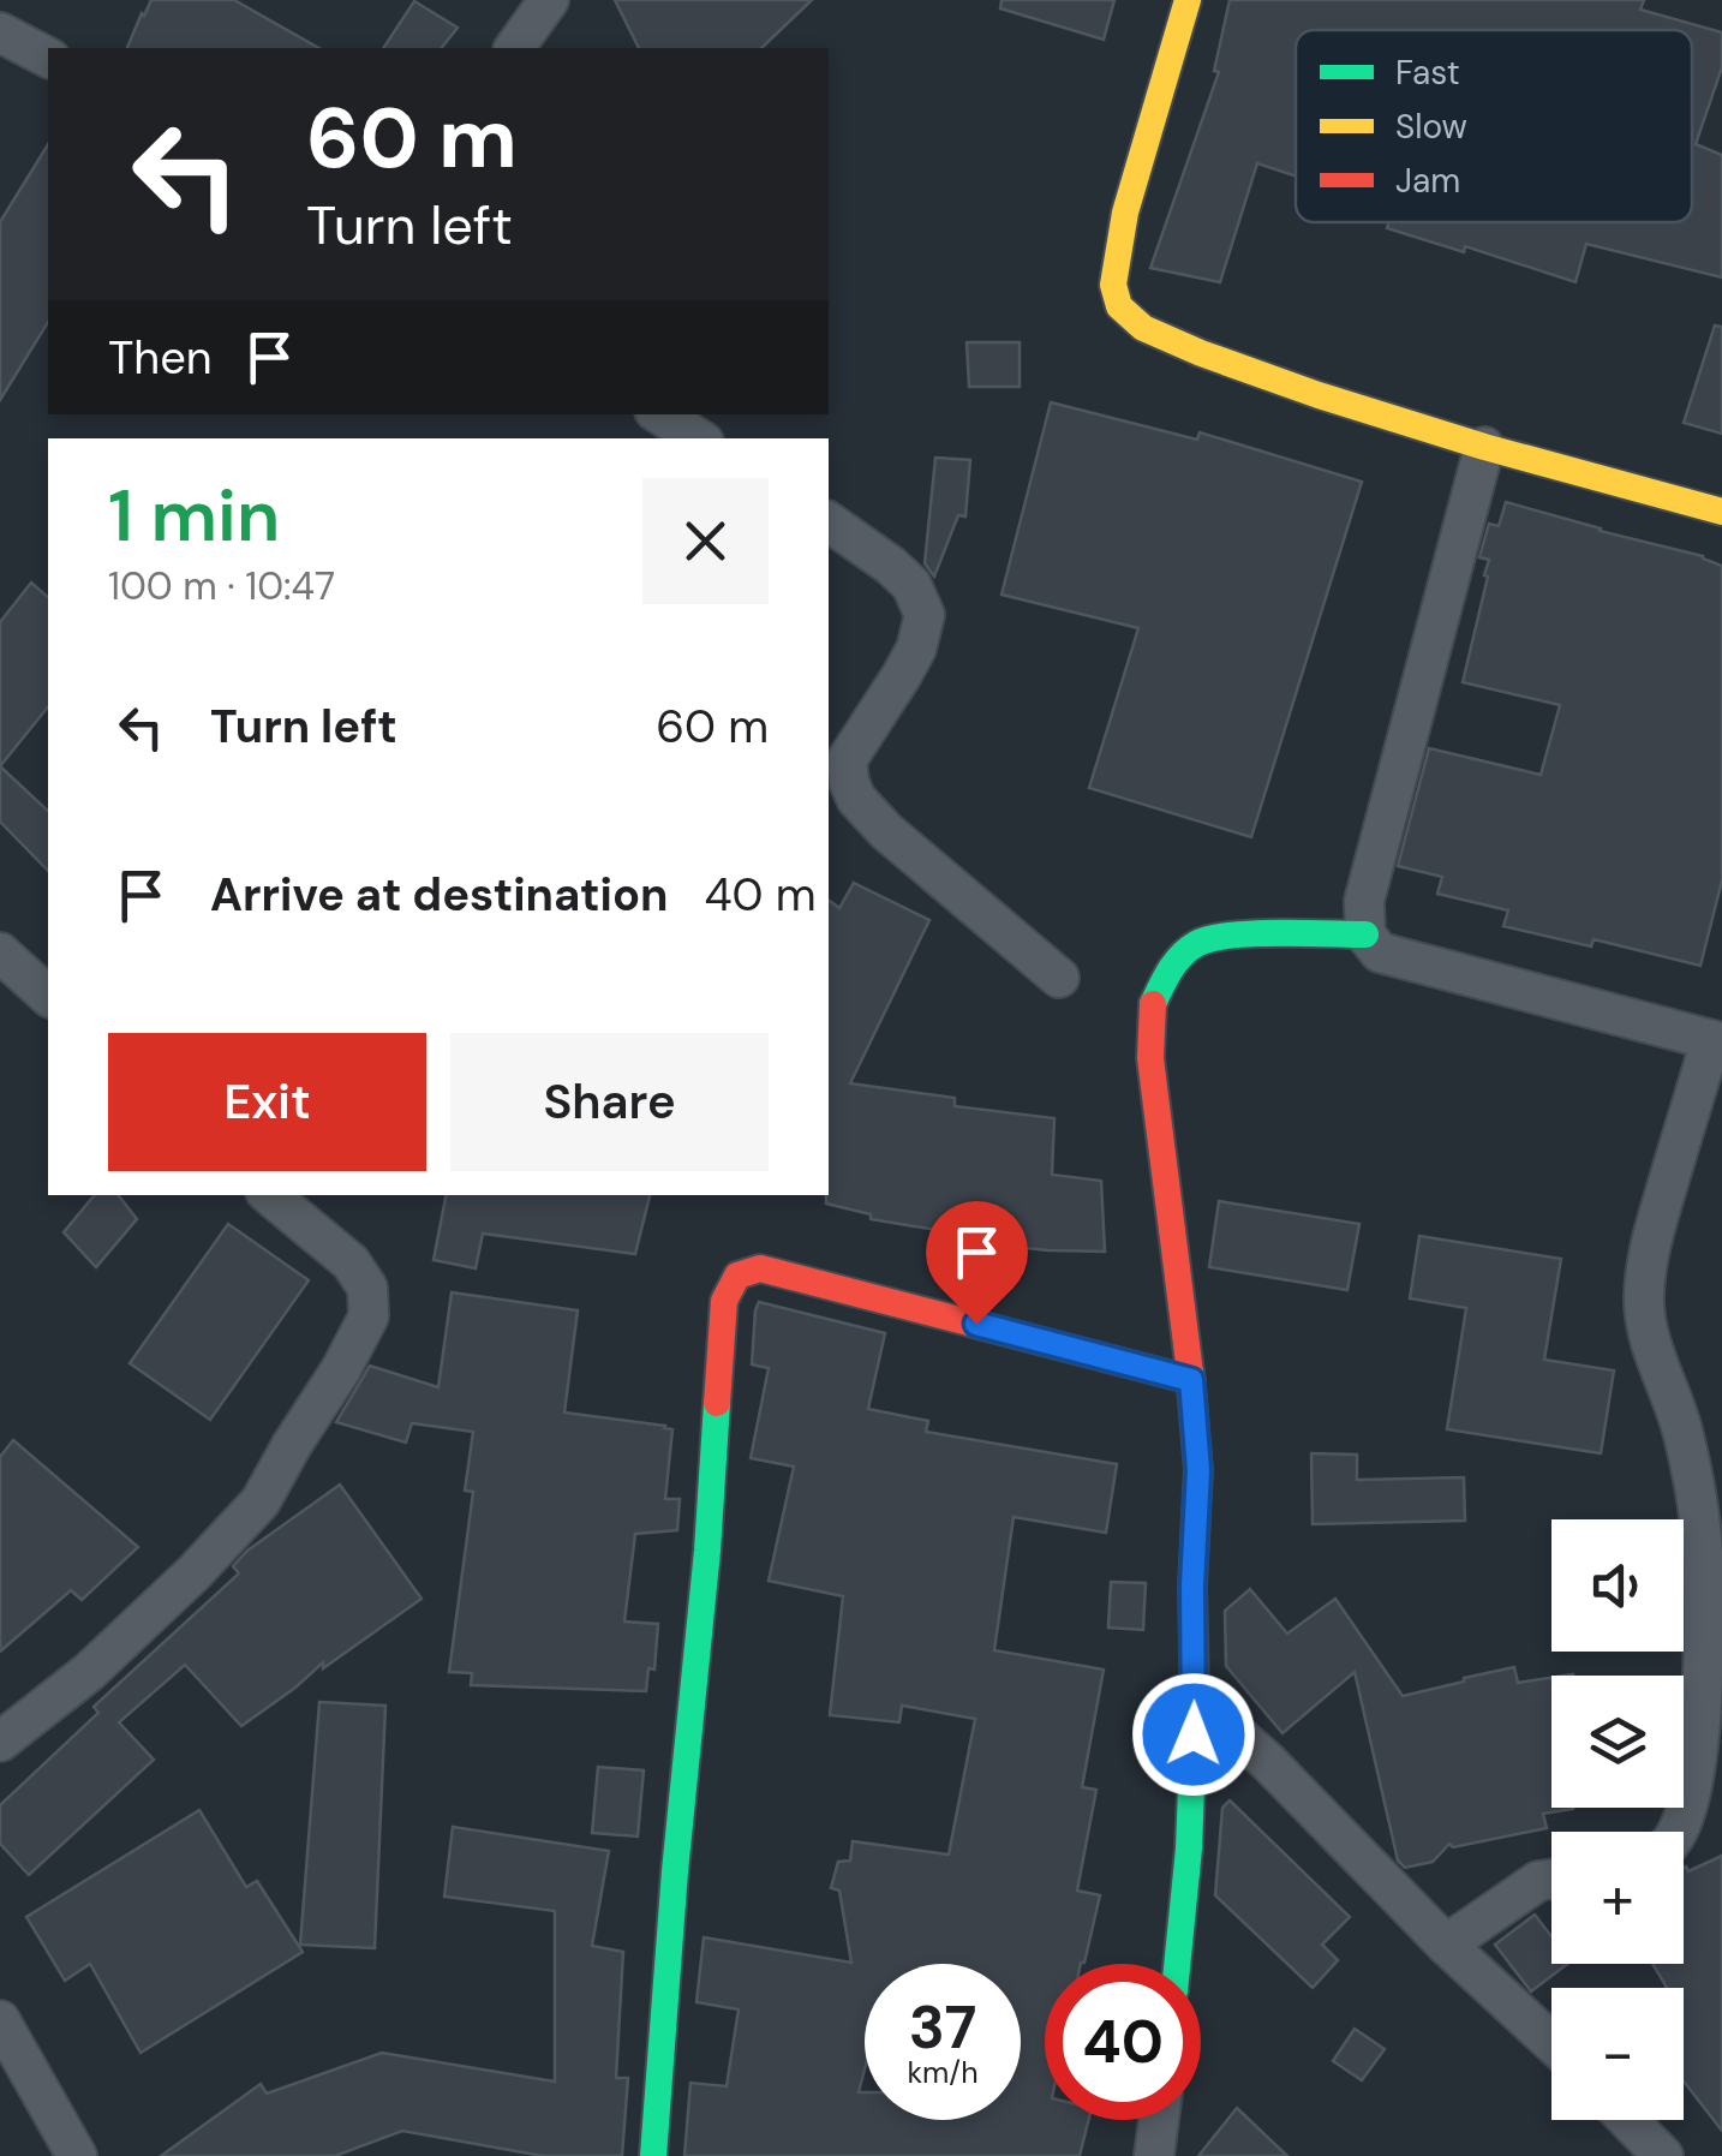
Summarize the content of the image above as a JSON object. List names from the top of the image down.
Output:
{
  "legend": ["Fast", "Slow", "Jam"],
  "page": {
    "turn": ["60 m", "Turn left"],
    "then": "Then",
    "heading": ["1 min", "100 m · 10:47"],
    "list": [
      {
        "name": "Turn left",
        "value": "60 m"
      },
      {
        "name": "Arrive at destination",
        "value": "40 m"
      }
    ],
    "buttons": ["Exit", "Share"],
    "map_buttons": ["+", "−"],
    "speed": "37 km/h",
    "limit": "40"
  }
}
